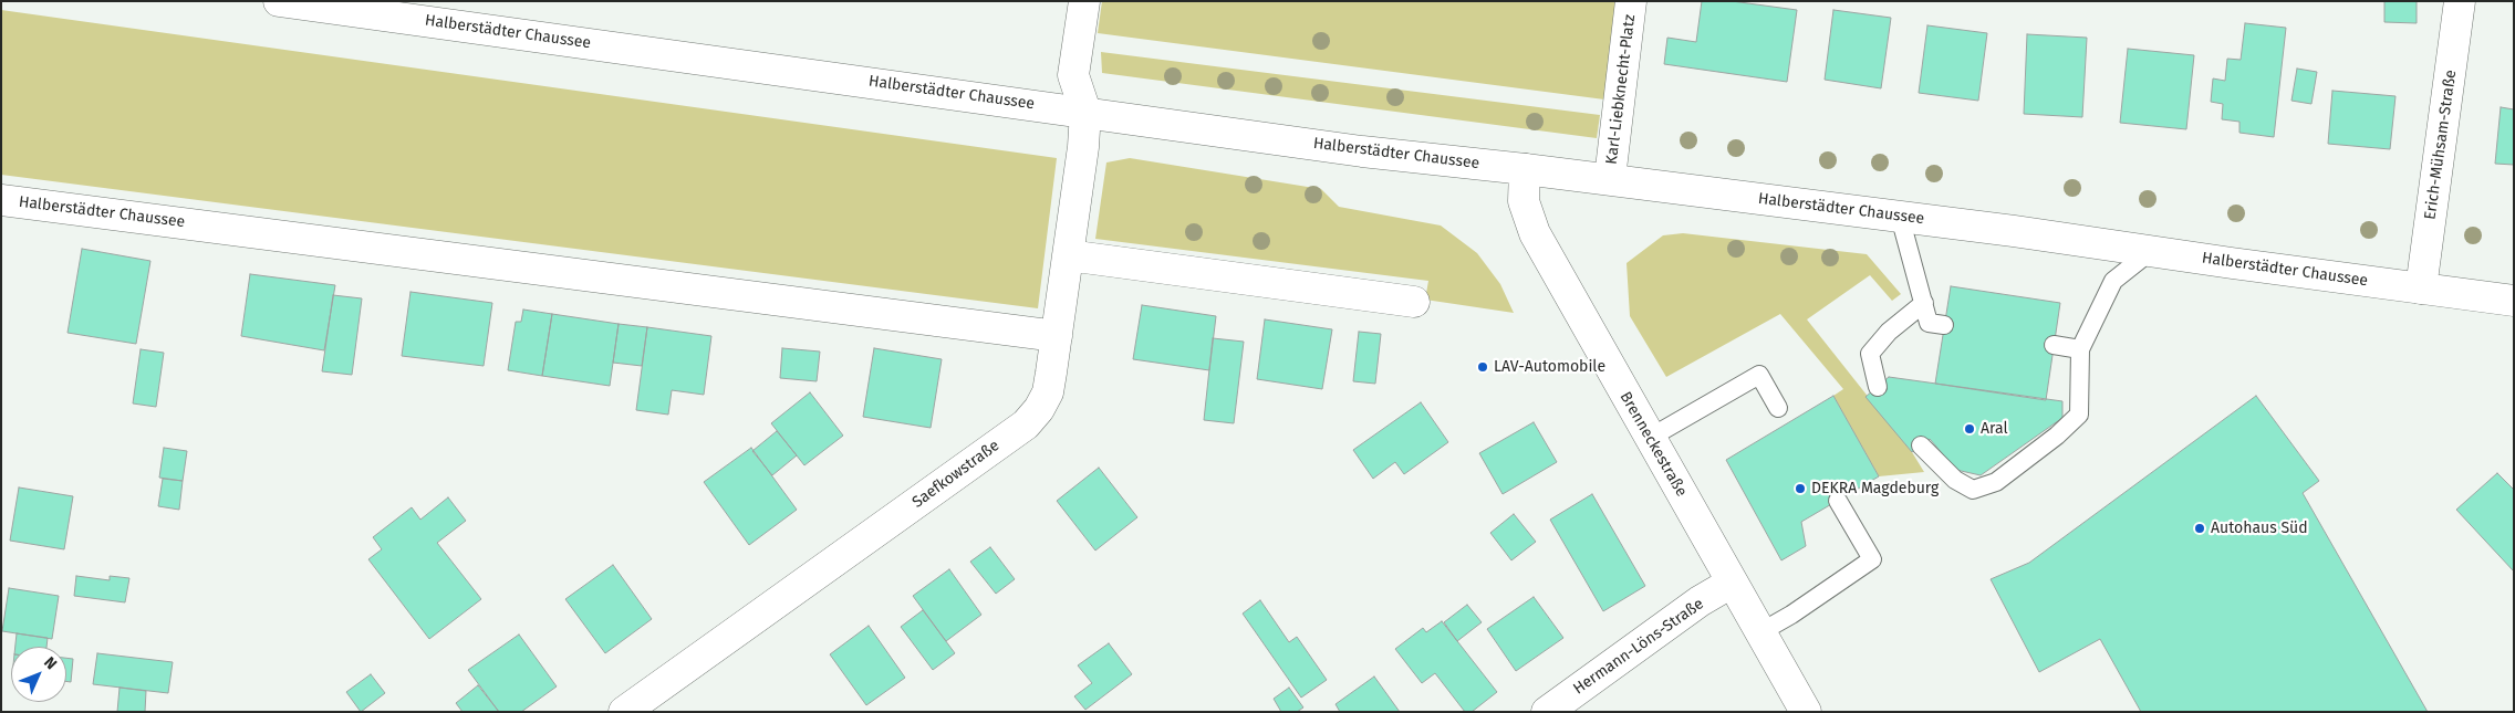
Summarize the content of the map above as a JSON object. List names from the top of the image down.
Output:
{
  "streets": {
    "street": [
      "Halberstädter Chaussee",
      "Karl-Liebknecht-Platz",
      "Erich-Mühsam-Straße",
      "Brenneckestraße",
      "Saefkowstraße",
      "Hermann-Löns-Straße"
    ]
  },
  "crossings": [
    ["Halberstädter Chaussee", "Karl-Liebknecht-Platz"],
    ["Halberstädter Chaussee", "Erich-Mühsam-Straße"],
    ["Halberstädter Chaussee", "Brenneckestraße"],
    ["Halberstädter Chaussee", "Saefkowstraße"],
    ["Brenneckestraße", "Hermann-Löns-Straße"]
  ],
  "places": [
    "LAV-Automobile",
    "Aral",
    "DEKRA Magdeburg",
    "Autohaus Süd"
  ],
  "north": "top right"
}
